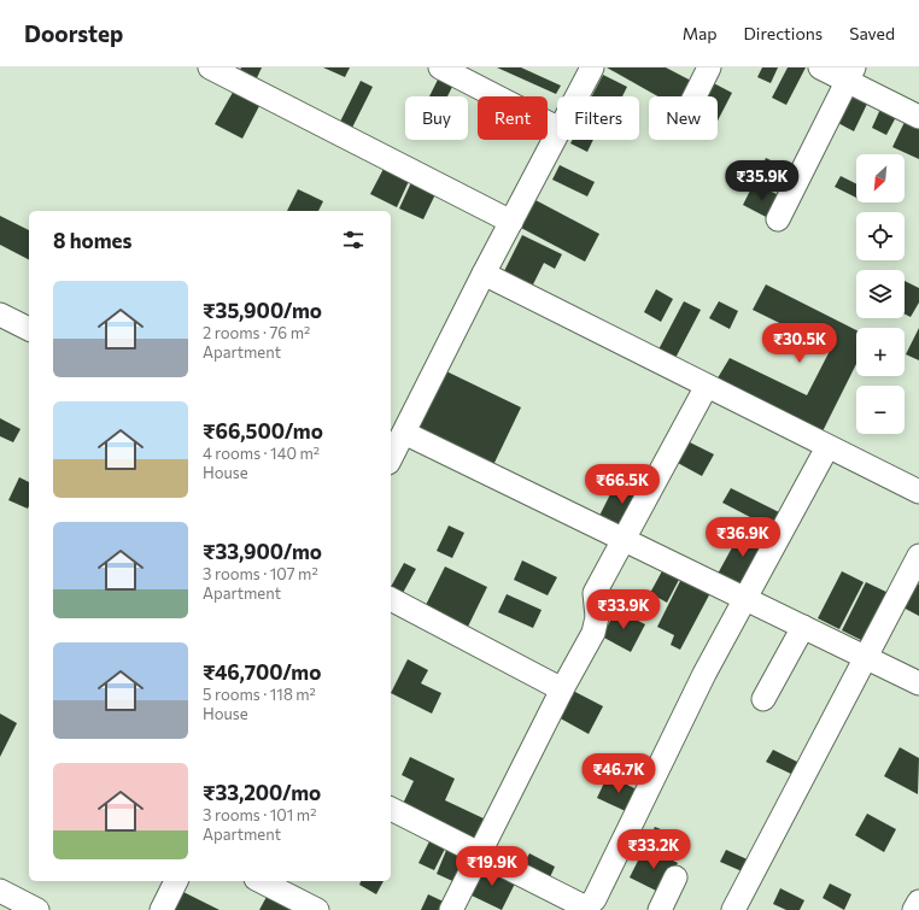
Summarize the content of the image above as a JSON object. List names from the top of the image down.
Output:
{
  "north": "bottom left",
  "page": {
    "header": "Doorstep",
    "nav": ["Map", "Directions", "Saved"],
    "chip": [
      "Buy",
      "Rent",
      "Filters",
      "New"
    ],
    "map_buttons": ["+", "−"],
    "price": [
      "₹35.9K",
      "₹30.5K",
      "₹66.5K",
      "₹36.9K",
      "₹33.9K",
      "₹46.7K",
      "₹33.2K",
      "₹19.9K"
    ],
    "heading": "8 homes",
    "list": [
      {
        "name": "₹35,900/mo",
        "note": "2 rooms · 76 m² · Apartment"
      },
      {
        "name": "₹66,500/mo",
        "note": "4 rooms · 140 m² · House"
      },
      {
        "name": "₹33,900/mo",
        "note": "3 rooms · 107 m² · Apartment"
      },
      {
        "name": "₹46,700/mo",
        "note": "5 rooms · 118 m² · House"
      },
      {
        "name": "₹33,200/mo",
        "note": "3 rooms · 101 m² · Apartment"
      }
    ]
  }
}
